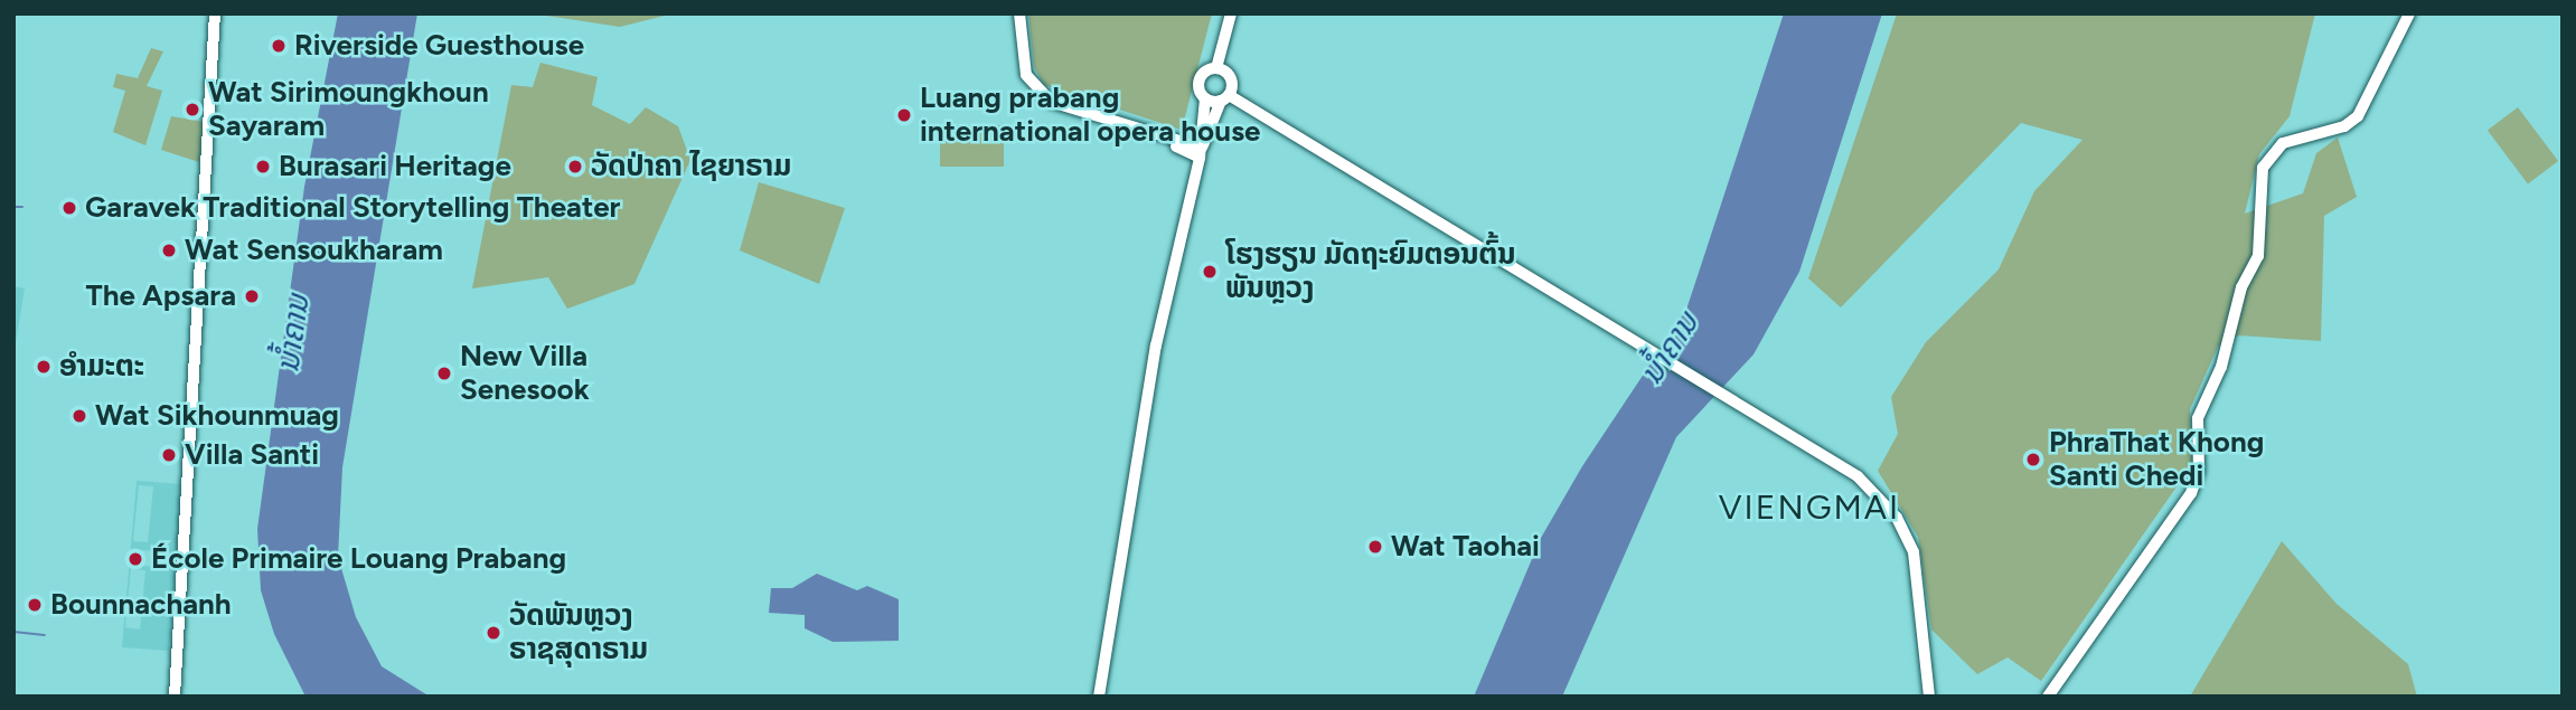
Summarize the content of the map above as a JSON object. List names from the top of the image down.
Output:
{
  "districts": ["VIENGMAI"],
  "water": ["ນ້ຳຄານ"],
  "places": [
    "Riverside Guesthouse",
    "Wat Sirimoungkhoun Sayaram",
    "Luang prabang international opera house",
    "Burasari Heritage",
    "ວັດປ່າຄາ ໄຊຍາຣາມ",
    "Garavek Traditional Storytelling Theater",
    "Wat Sensoukharam",
    "ໂຮງຮຽນ ມັດຖະຍົມຕອນຕົ້ນ ພັນຫຼວງ",
    "The Apsara",
    "ອຳມະຕະ",
    "New Villa Senesook",
    "Wat Sikhounmuag",
    "Villa Santi",
    "PhraThat Khong Santi Chedi",
    "Wat Taohai",
    "École Primaire Louang Prabang",
    "Bounnachanh",
    "ວັດພັນຫຼວງ ຣາຊສຸດາຣາມ"
  ]
}
